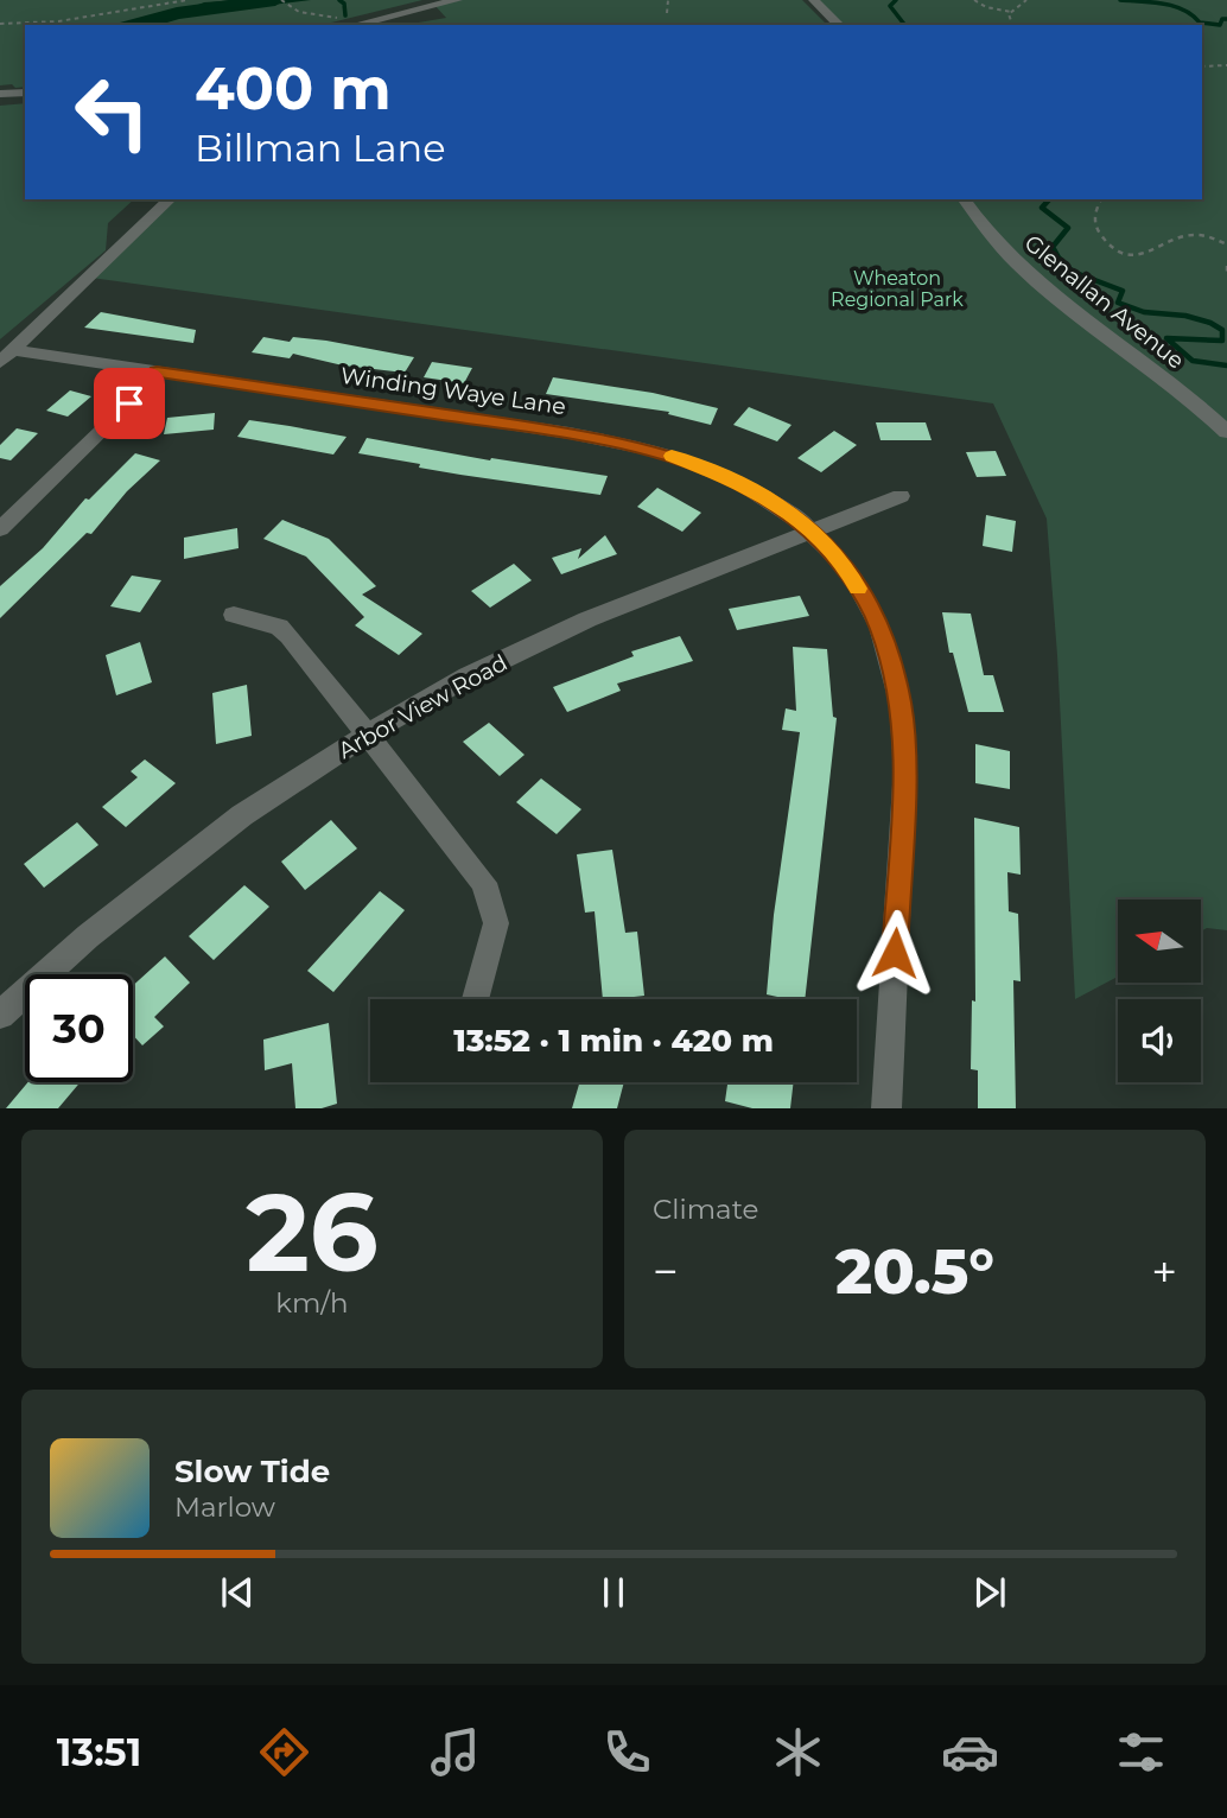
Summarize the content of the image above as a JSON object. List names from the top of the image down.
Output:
{
  "streets": {
    "street": ["Glenallan Avenue", "Winding Waye Lane", "Arbor View Road"]
  },
  "crossings": [
    ["Winding Waye Lane", "Arbor View Road"]
  ],
  "parks": ["Wheaton Regional Park"],
  "north": "left",
  "page": {
    "turn": ["400 m", "Billman Lane"],
    "limit": "30",
    "trip": "13:52 · 1 min · 420 m",
    "tile": [
      ["26", "km/h"],
      "Climate"
    ],
    "heat": ["−", "20.5°", "+"],
    "song": ["Slow Tide", "Marlow"],
    "tabs": "13:51"
  }
}
